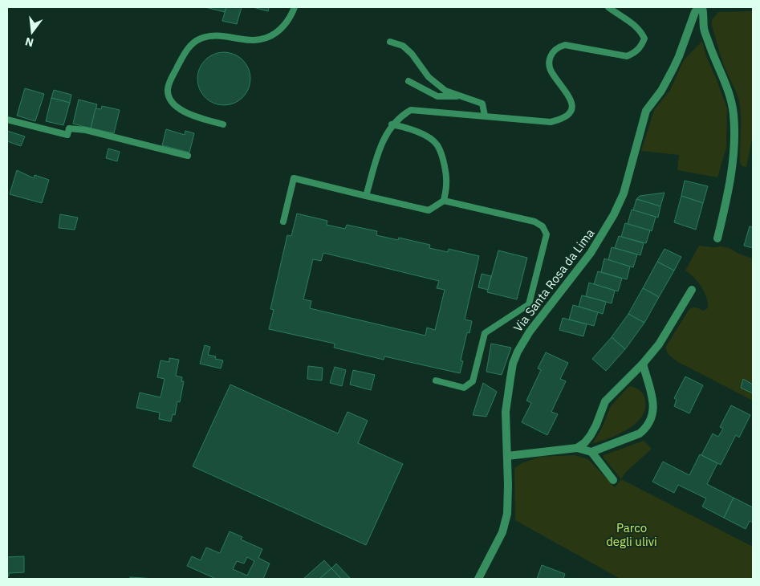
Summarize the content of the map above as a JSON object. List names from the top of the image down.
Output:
{
  "streets": {
    "street": ["Via Santa Rosa da Lima"]
  },
  "parks": ["Parco degli ulivi"],
  "north": "bottom"
}
